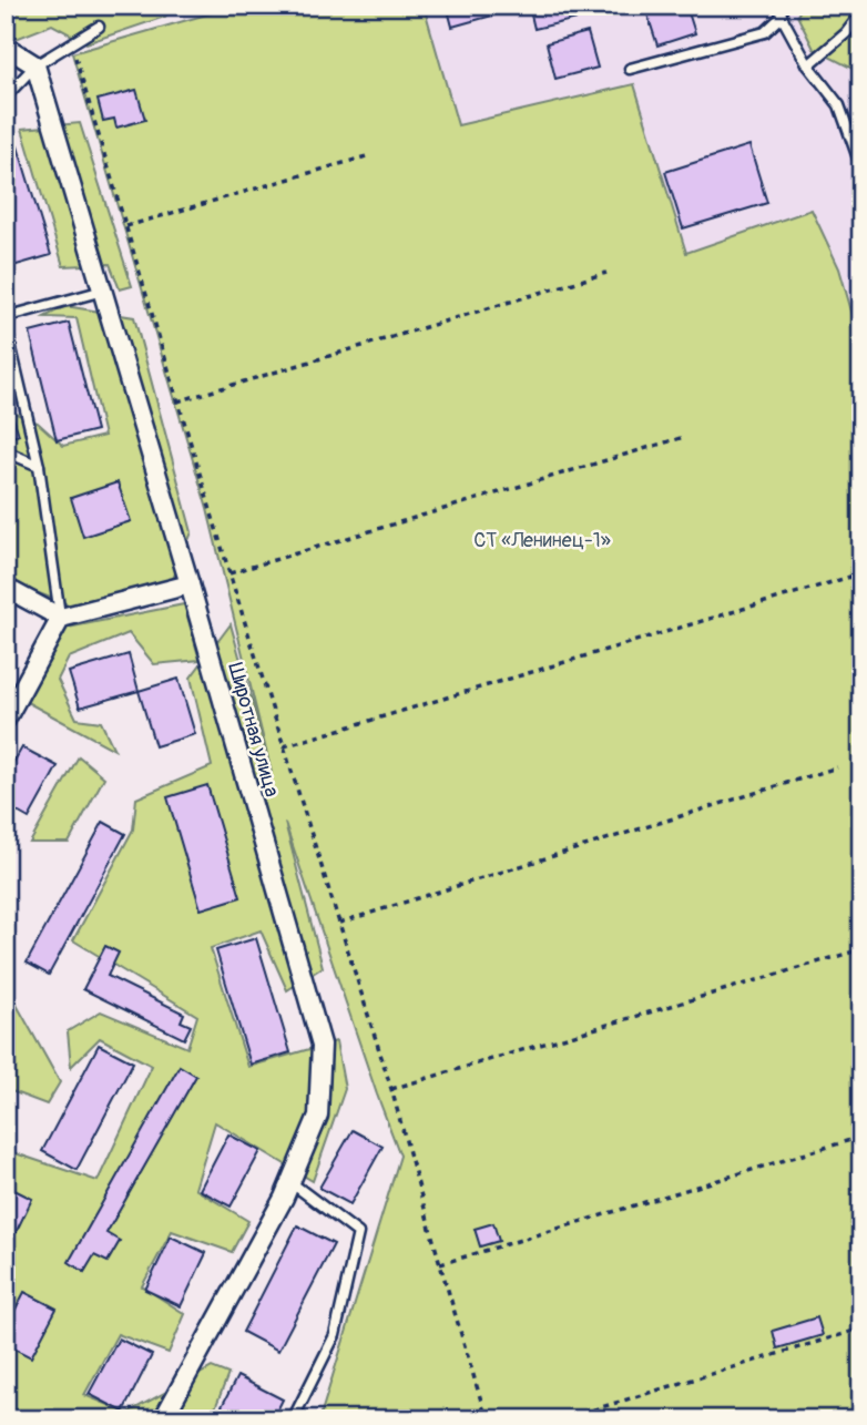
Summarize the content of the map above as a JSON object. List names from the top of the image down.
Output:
{
  "streets": {
    "street": ["Широтная улица"]
  },
  "parks": ["СТ «Ленинец-1»"]
}
